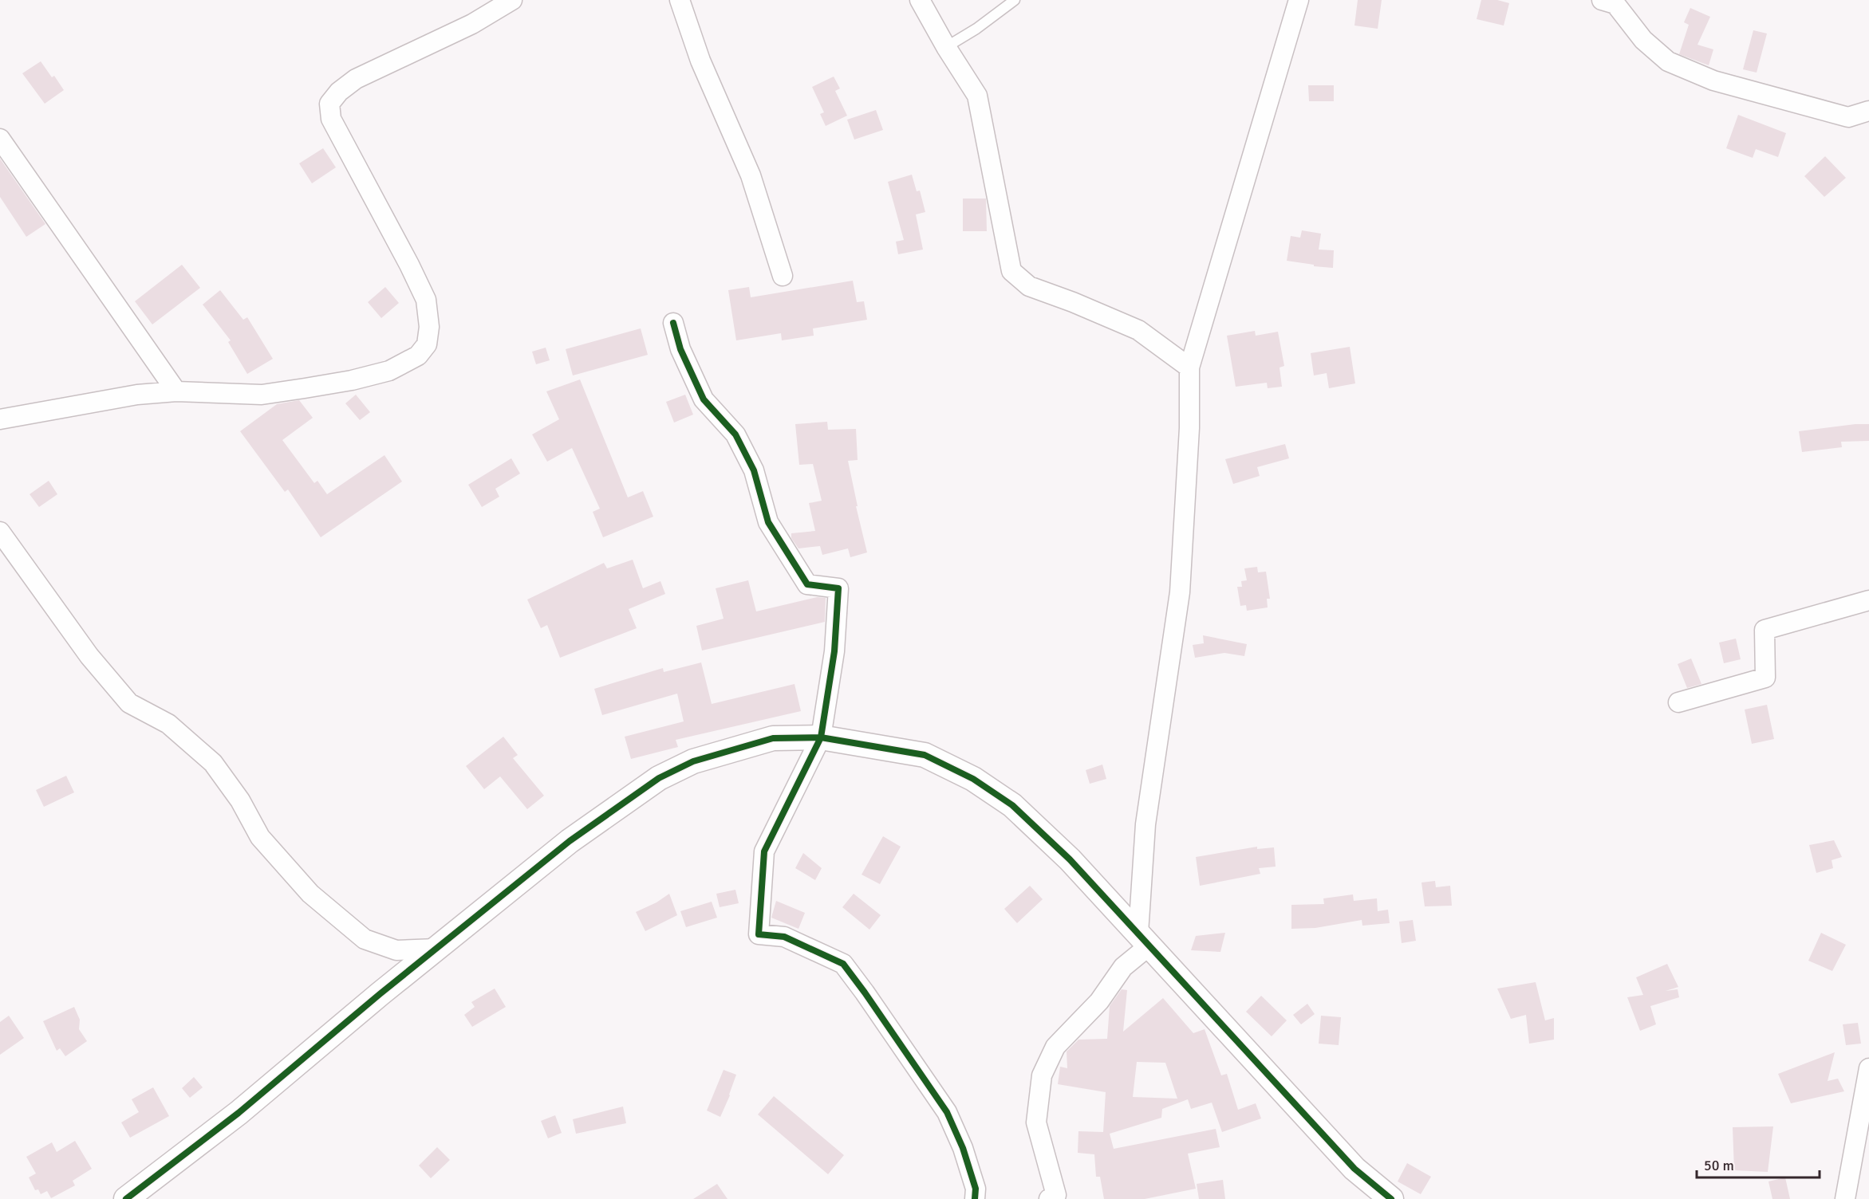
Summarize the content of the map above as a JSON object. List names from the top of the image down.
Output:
{
  "scale_bar": "50 m"
}
